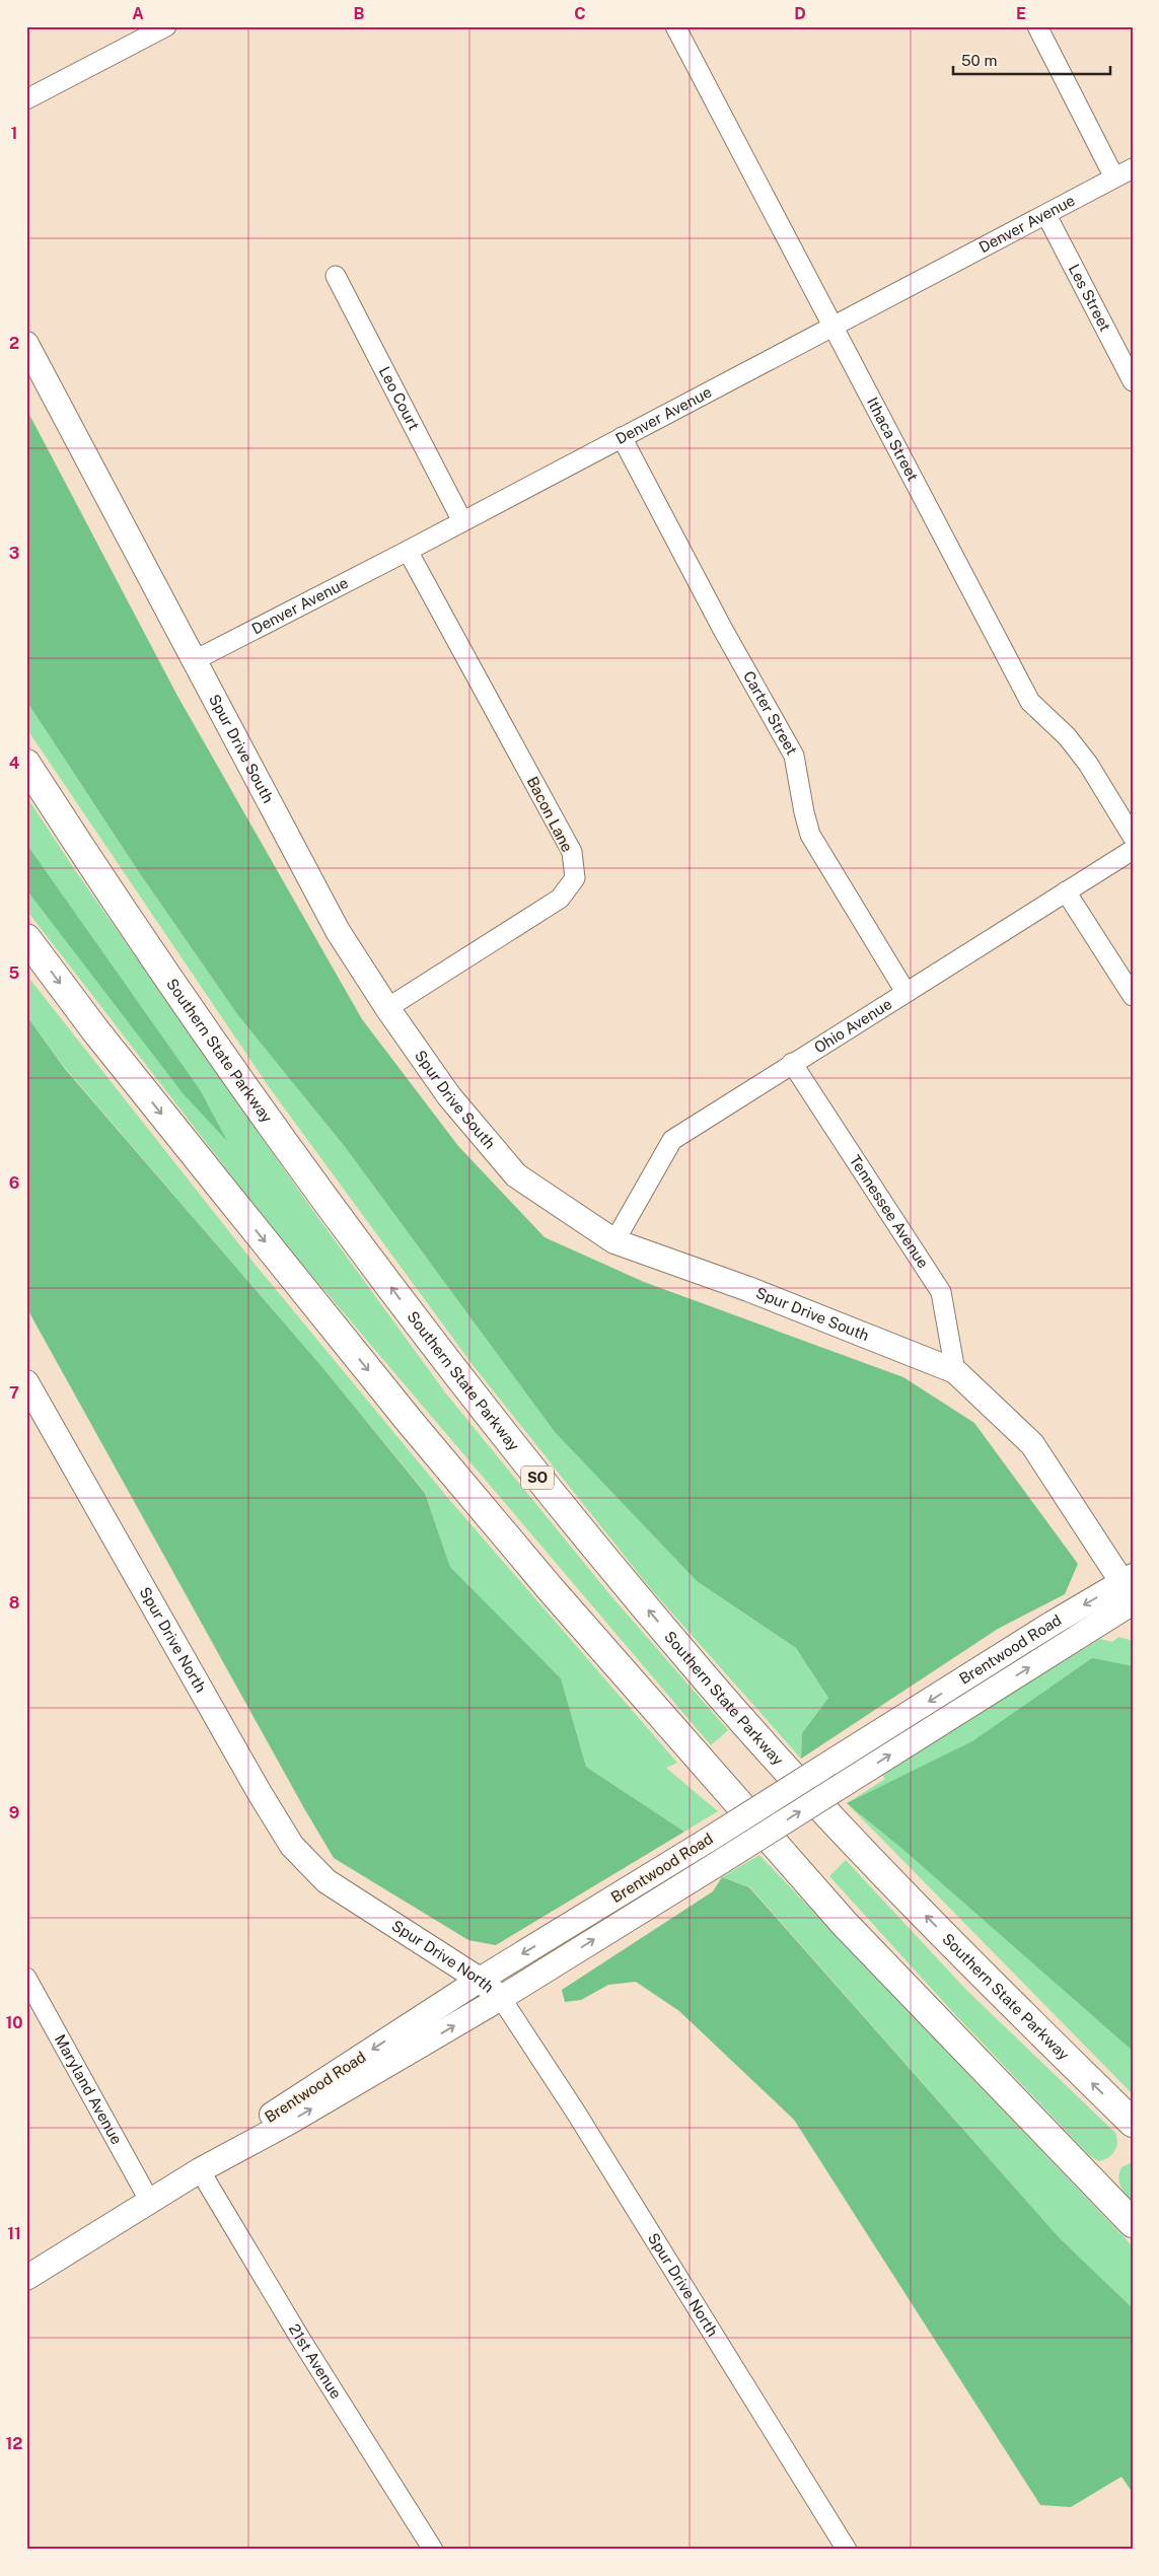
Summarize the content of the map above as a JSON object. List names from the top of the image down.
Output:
{
  "streets": {
    "highway": ["Southern State Parkway", "SO"],
    "street": [
      "Denver Avenue",
      "Les Street",
      "Leo Court",
      "Ithaca Street",
      "Carter Street",
      "Spur Drive South",
      "Bacon Lane",
      "Ohio Avenue",
      "Tennessee Avenue",
      "Spur Drive North",
      "Brentwood Road",
      "Maryland Avenue",
      "21st Avenue"
    ]
  },
  "crossings": [
    ["Denver Avenue", "Les Street"],
    ["Denver Avenue", "Leo Court"],
    ["Denver Avenue", "Ithaca Street"],
    ["Denver Avenue", "Carter Street"],
    ["Denver Avenue", "Spur Drive South"],
    ["Denver Avenue", "Bacon Lane"],
    ["Carter Street", "Ohio Avenue"],
    ["Spur Drive South", "Bacon Lane"],
    ["Spur Drive South", "Ohio Avenue"],
    ["Spur Drive South", "Tennessee Avenue"],
    ["Spur Drive South", "Brentwood Road"],
    ["Ohio Avenue", "Tennessee Avenue"],
    ["Spur Drive North", "Brentwood Road"],
    ["Brentwood Road", "Maryland Avenue"],
    ["Brentwood Road", "21st Avenue"]
  ],
  "scale_bar": "50 m",
  "grid": {
    "columns": [
      "A",
      "B",
      "C",
      "D",
      "E"
    ],
    "rows": [
      "1",
      "2",
      "3",
      "4",
      "5",
      "6",
      "7",
      "8",
      "9",
      "10",
      "11",
      "12"
    ]
  }
}
